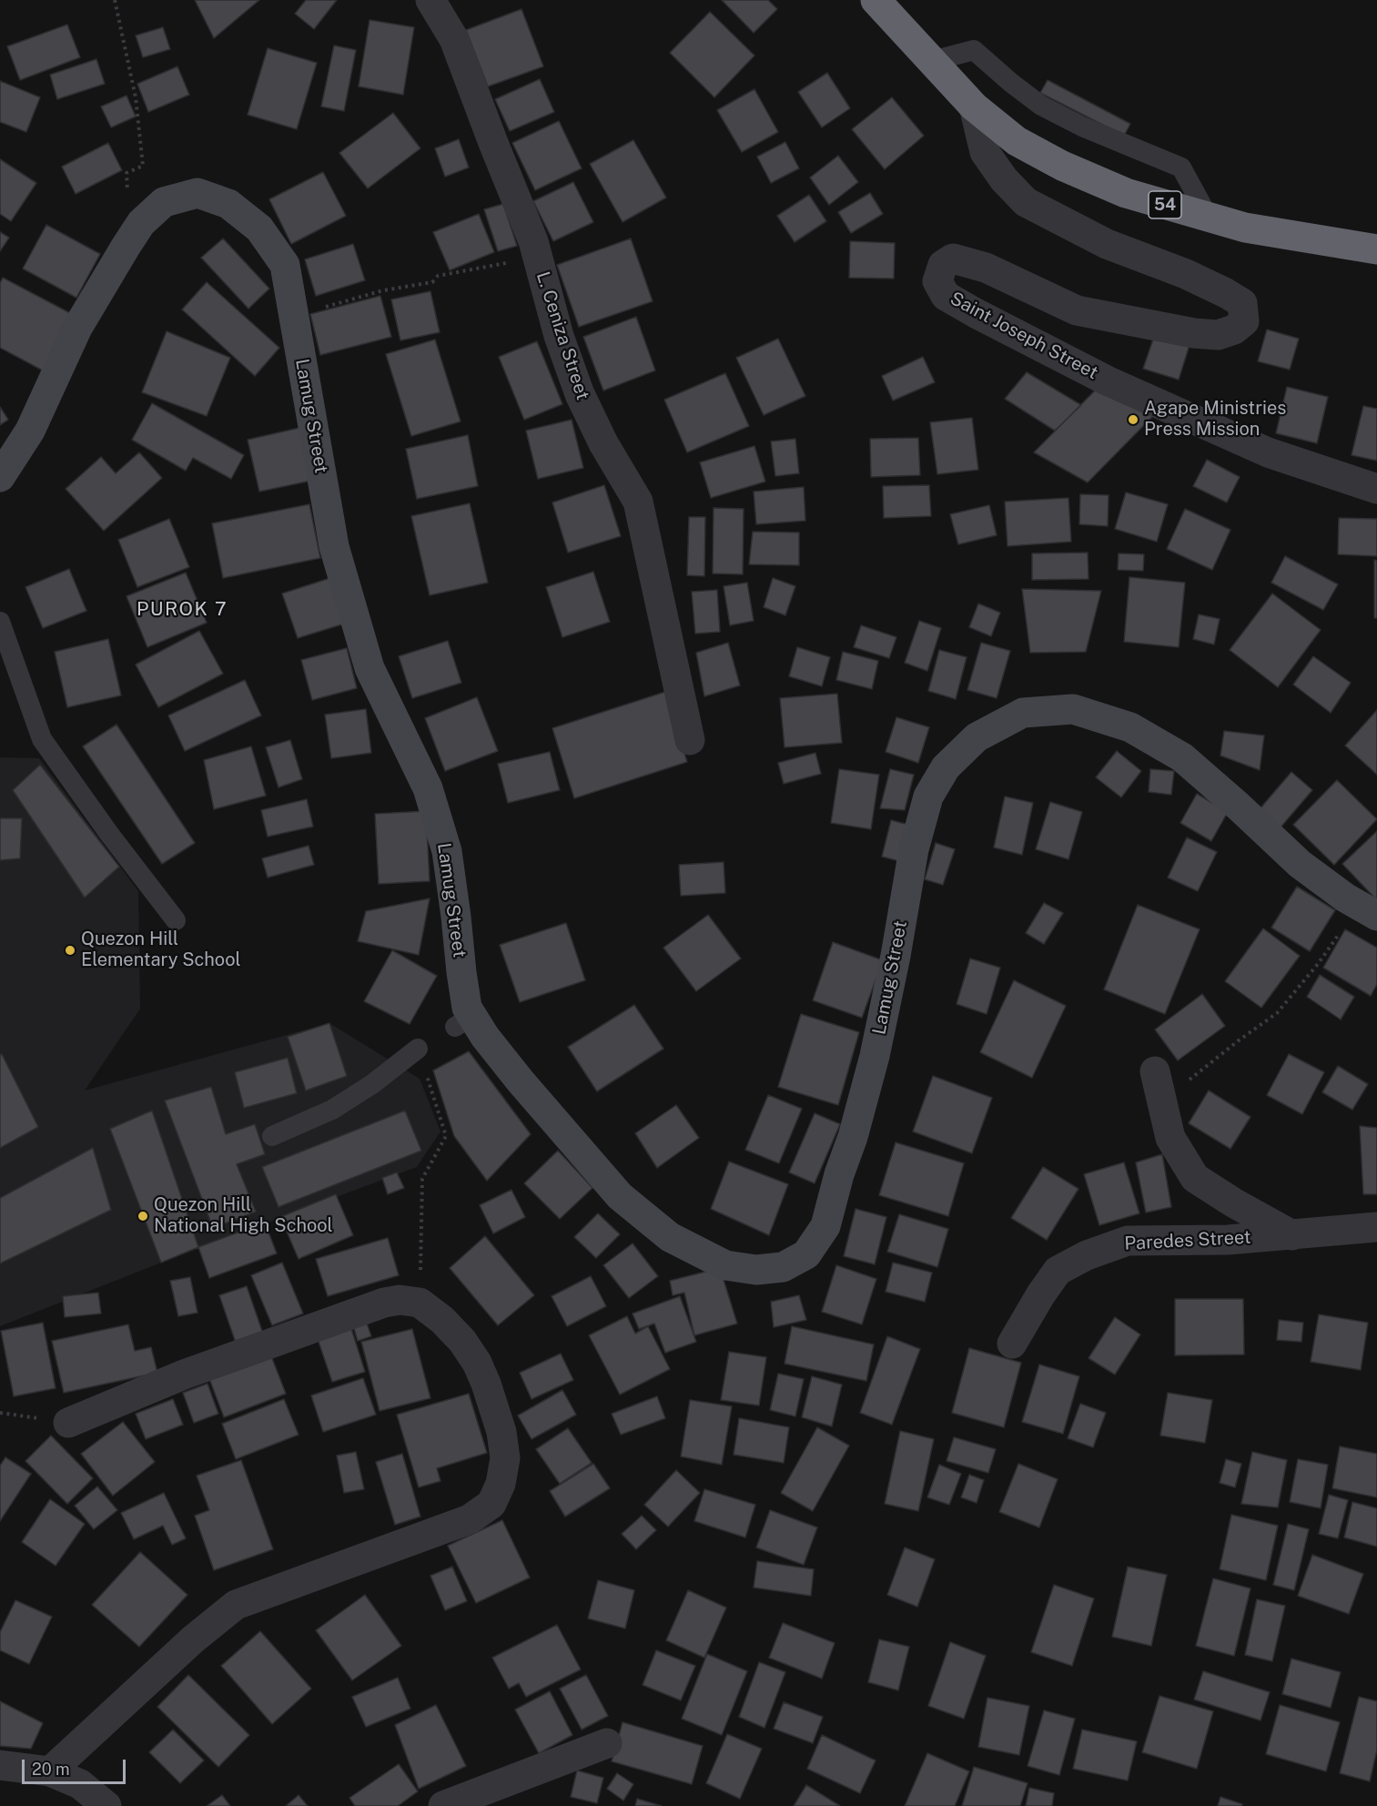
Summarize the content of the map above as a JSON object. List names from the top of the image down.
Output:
{
  "streets": {
    "highway": ["54"],
    "street": [
      "L. Ceniza Street",
      "Saint Joseph Street",
      "Lamug Street",
      "Paredes Street"
    ]
  },
  "crossings": [
    ["54", "Saint Joseph Street"]
  ],
  "districts": ["PUROK 7"],
  "places": ["Agape Ministries Press Mission", "Quezon Hill Elementary School", "Quezon Hill National High School"],
  "scale_bar": "20 m"
}
